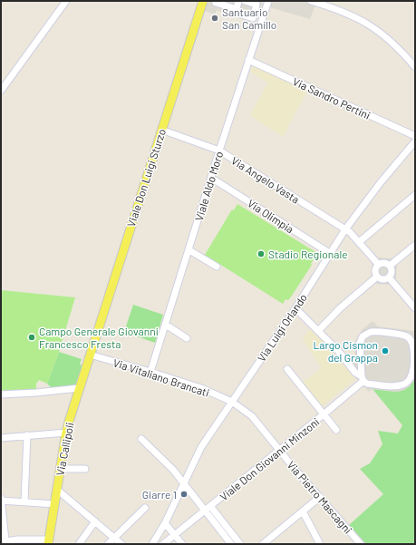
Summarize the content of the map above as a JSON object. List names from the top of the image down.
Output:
{
  "streets": {
    "main road": ["Viale Don Luigi Sturzo", "Via Callipoli"],
    "street": [
      "Via Sandro Pertini",
      "Via Angelo Vasta",
      "Viale Aldo Moro",
      "Via Olimpia",
      "Via Luigi Orlando",
      "Via Vitaliano Brancati",
      "Viale Don Giovanni Minzoni",
      "Via Pietro Mascagni"
    ]
  },
  "crossings": [
    ["Via Sandro Pertini", "Viale Aldo Moro"],
    ["Viale Don Luigi Sturzo", "Via Angelo Vasta"],
    ["Viale Don Luigi Sturzo", "Via Vitaliano Brancati"],
    ["Viale Don Luigi Sturzo", "Via Callipoli"],
    ["Via Angelo Vasta", "Viale Aldo Moro"],
    ["Via Angelo Vasta", "Via Luigi Orlando"],
    ["Viale Aldo Moro", "Via Olimpia"],
    ["Viale Aldo Moro", "Via Vitaliano Brancati"],
    ["Via Olimpia", "Via Luigi Orlando"],
    ["Via Luigi Orlando", "Via Vitaliano Brancati"],
    ["Via Vitaliano Brancati", "Via Callipoli"],
    ["Via Vitaliano Brancati", "Viale Don Giovanni Minzoni"],
    ["Via Vitaliano Brancati", "Via Pietro Mascagni"],
    ["Viale Don Giovanni Minzoni", "Via Pietro Mascagni"]
  ],
  "places": [
    "Santuario San Camillo",
    "Stadio Regionale",
    "Campo Generale Giovanni Francesco Fresta",
    "Largo Cismon del Grappa",
    "Giarre 1"
  ]
}
